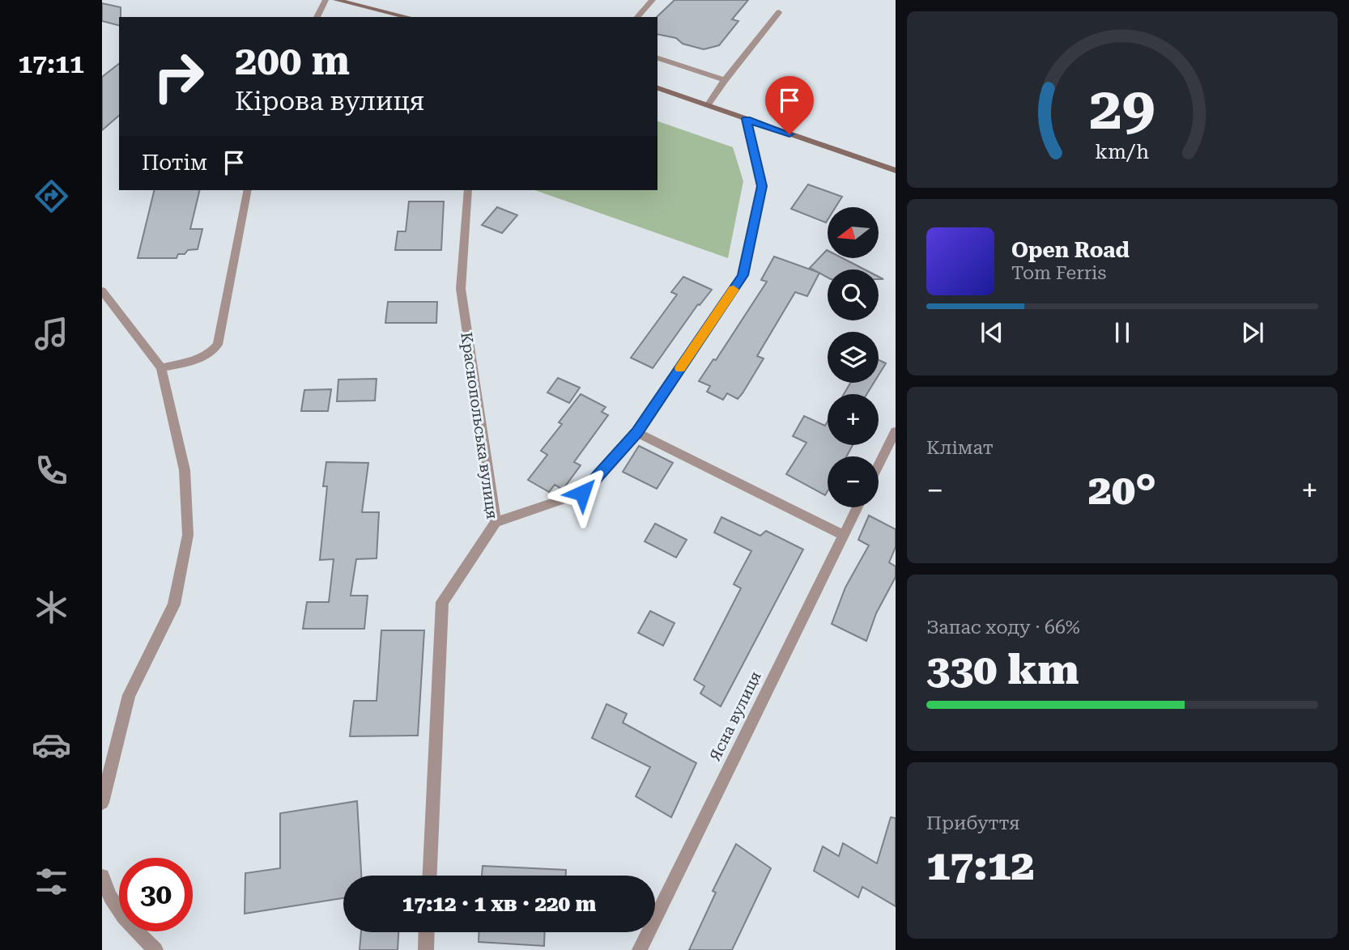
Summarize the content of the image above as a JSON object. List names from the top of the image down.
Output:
{
  "streets": {
    "street": ["Краснопольська вулиця", "Ясна вулиця"]
  },
  "north": "left",
  "page": {
    "tabs": "17:11",
    "turn": ["200 m", "Кірова вулиця"],
    "then": "Потім",
    "map_buttons": ["+", "−"],
    "song": ["Open Road", "Tom Ferris"],
    "tile": [
      "Клімат",
      ["Запас ходу · 66%", "330 km"],
      ["Прибуття", "17:12"]
    ],
    "heat": ["−", "20°", "+"],
    "limit": "30",
    "trip": "17:12 · 1 хв · 220 m",
    "gauge": ["29", "km/h"]
  }
}
